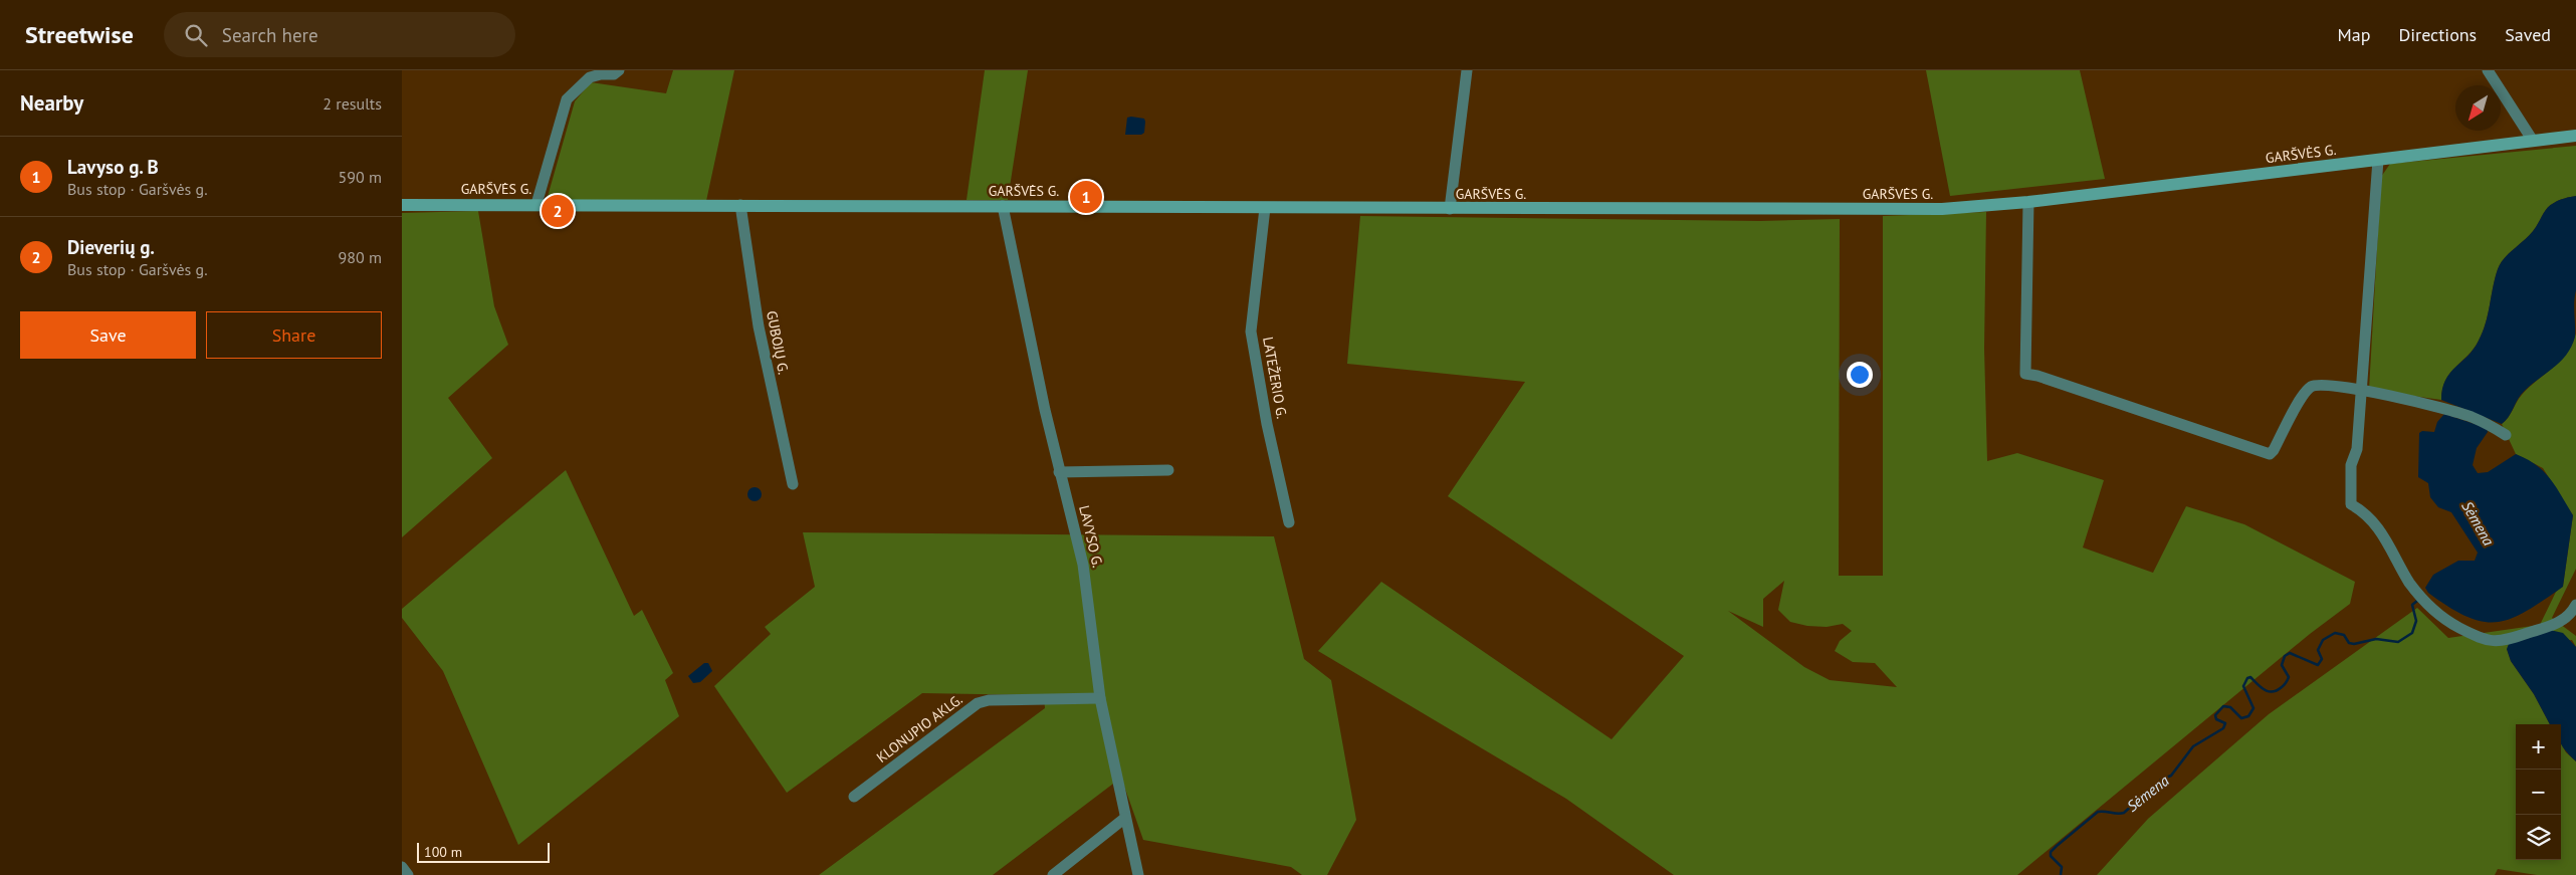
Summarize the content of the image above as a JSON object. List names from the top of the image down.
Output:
{
  "streets": {
    "main road": ["GARŠVĖS G."],
    "street": [
      "GUBOJŲ G.",
      "LATEŽERIO G.",
      "LAVYSO G.",
      "KLONUPIO AKLG."
    ]
  },
  "crossings": [
    ["GARŠVĖS G.", "GUBOJŲ G."],
    ["GARŠVĖS G.", "LATEŽERIO G."],
    ["GARŠVĖS G.", "LAVYSO G."],
    ["LAVYSO G.", "KLONUPIO AKLG."]
  ],
  "water": ["Sėmena"],
  "scale_bar": "100 m",
  "north": "bottom left",
  "page": {
    "header": "Streetwise",
    "search": "Search here",
    "nav": ["Map", "Directions", "Saved"],
    "heading": ["Nearby", "2 results"],
    "list": [
      {
        "mark": "1",
        "name": "Lavyso g. B",
        "note": "Bus stop · Garšvės g.",
        "value": "590 m"
      },
      {
        "mark": "2",
        "name": "Dieverių g.",
        "note": "Bus stop · Garšvės g.",
        "value": "980 m"
      }
    ],
    "pins": ["1", "2"],
    "buttons": ["Save", "Share"],
    "map_buttons": ["+", "−"],
    "scale": "100 m"
  }
}
